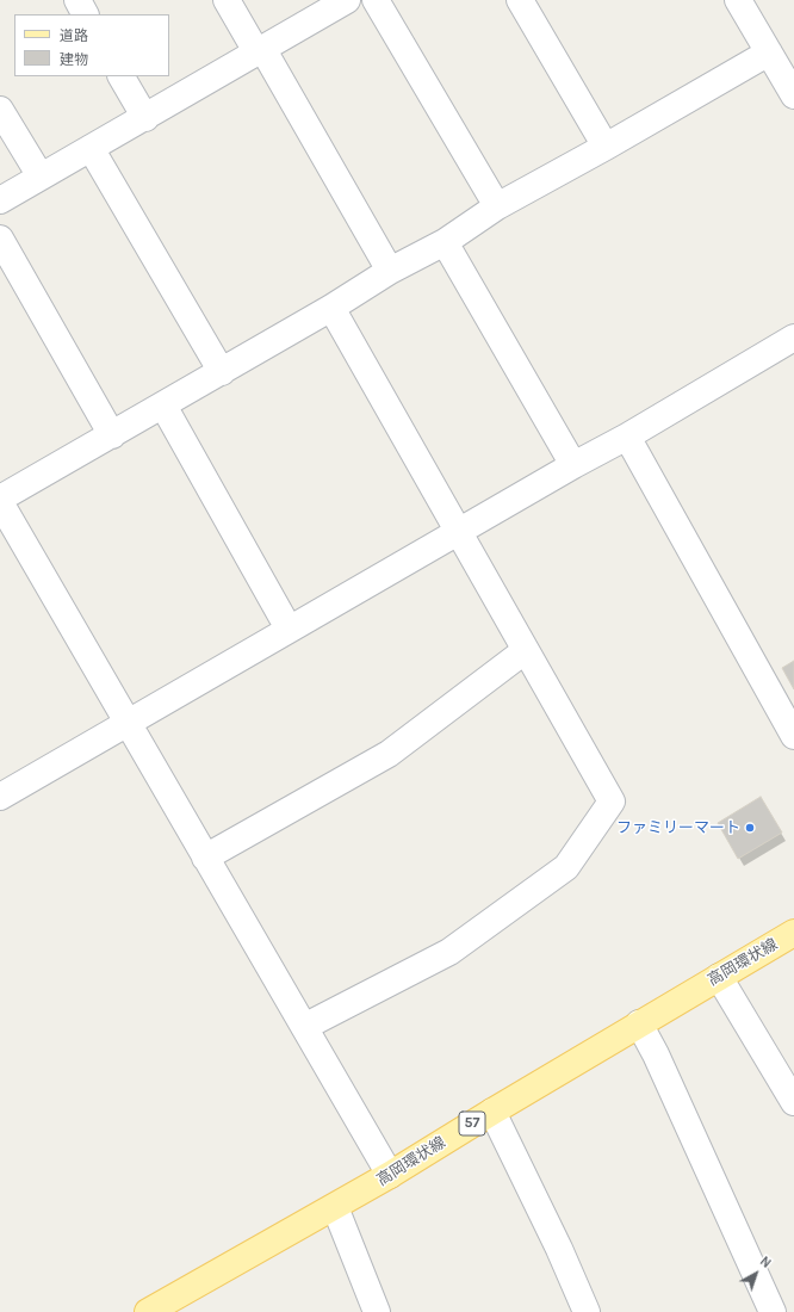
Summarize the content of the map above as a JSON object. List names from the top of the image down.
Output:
{
  "streets": {
    "main road": ["高岡環状線", "57"]
  },
  "places": ["ファミリーマート"],
  "legend": ["道路", "建物"],
  "north": "top right"
}
